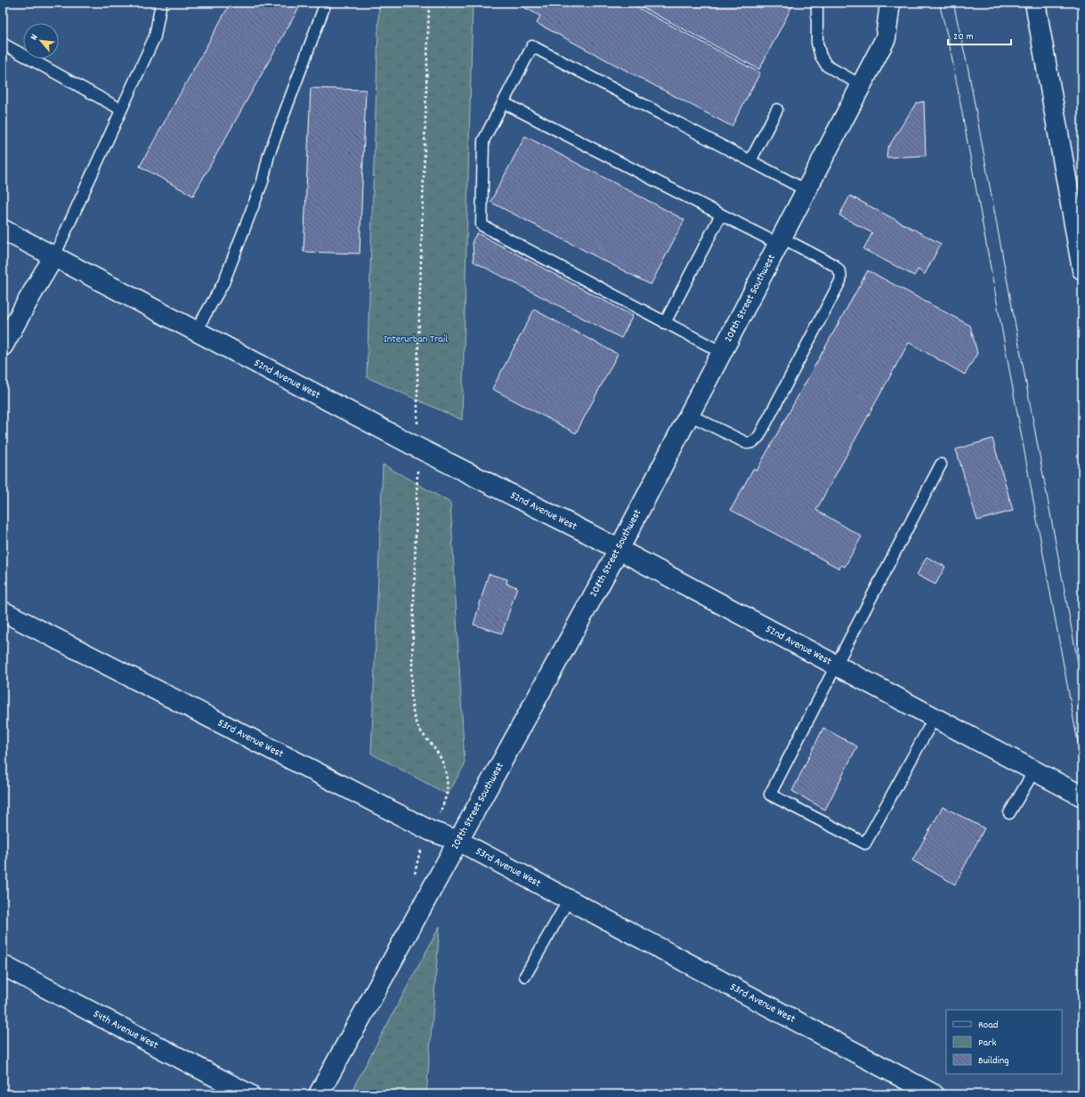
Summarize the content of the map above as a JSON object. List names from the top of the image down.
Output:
{
  "streets": {
    "main road": [
      "208th Street Southwest",
      "52nd Avenue West",
      "53rd Avenue West",
      "54th Avenue West"
    ]
  },
  "crossings": [
    ["208th Street Southwest", "52nd Avenue West"],
    ["208th Street Southwest", "53rd Avenue West"]
  ],
  "parks": ["Interurban Trail"],
  "legend": ["Road", "Park", "Building"],
  "scale_bar": "20 m",
  "north": "top left"
}
